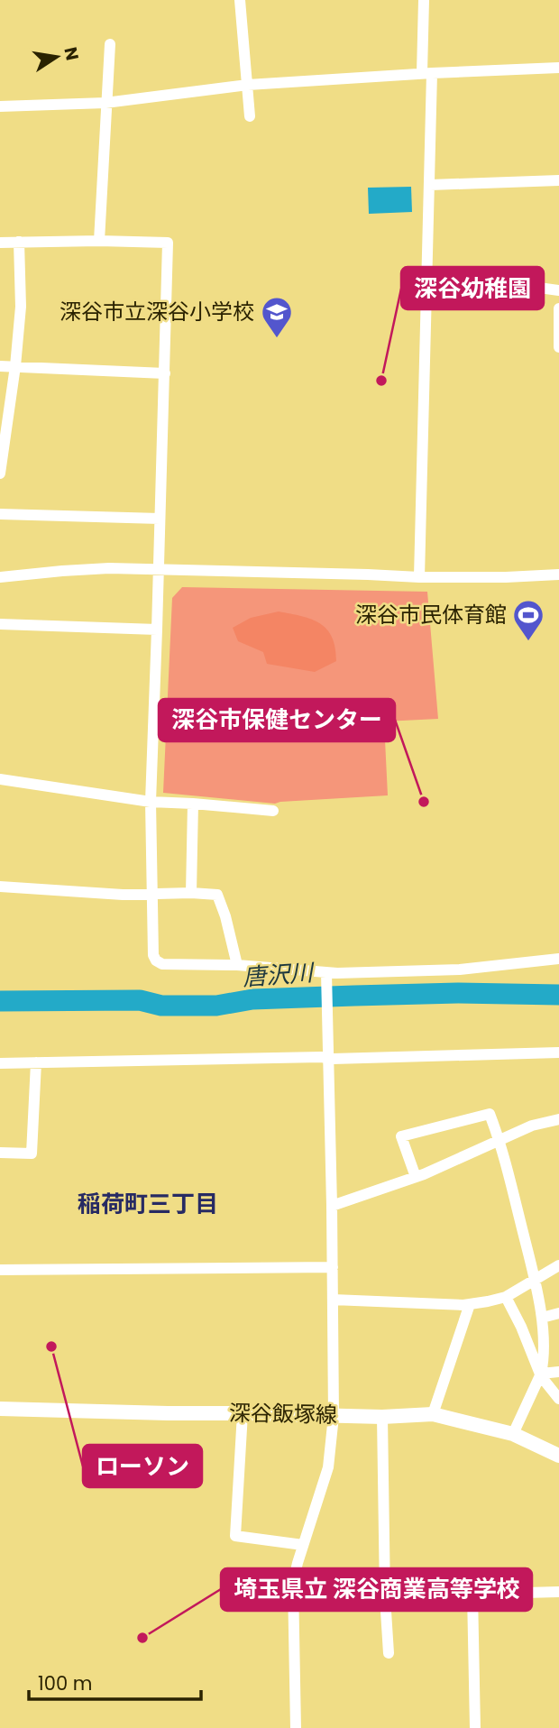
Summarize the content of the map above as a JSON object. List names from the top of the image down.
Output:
{
  "streets": {
    "main road": ["深谷飯塚線"]
  },
  "districts": ["稲荷町三丁目"],
  "water": ["唐沢川"],
  "places": {
    "school or university": ["深谷市立深谷小学校"],
    "other": [
      "深谷幼稚園",
      "深谷市保健センター",
      "ローソン",
      "埼玉県立 深谷商業高等学校"
    ],
    "sports": ["深谷市民体育館"]
  },
  "scale_bar": "100 m",
  "north": "right"
}
